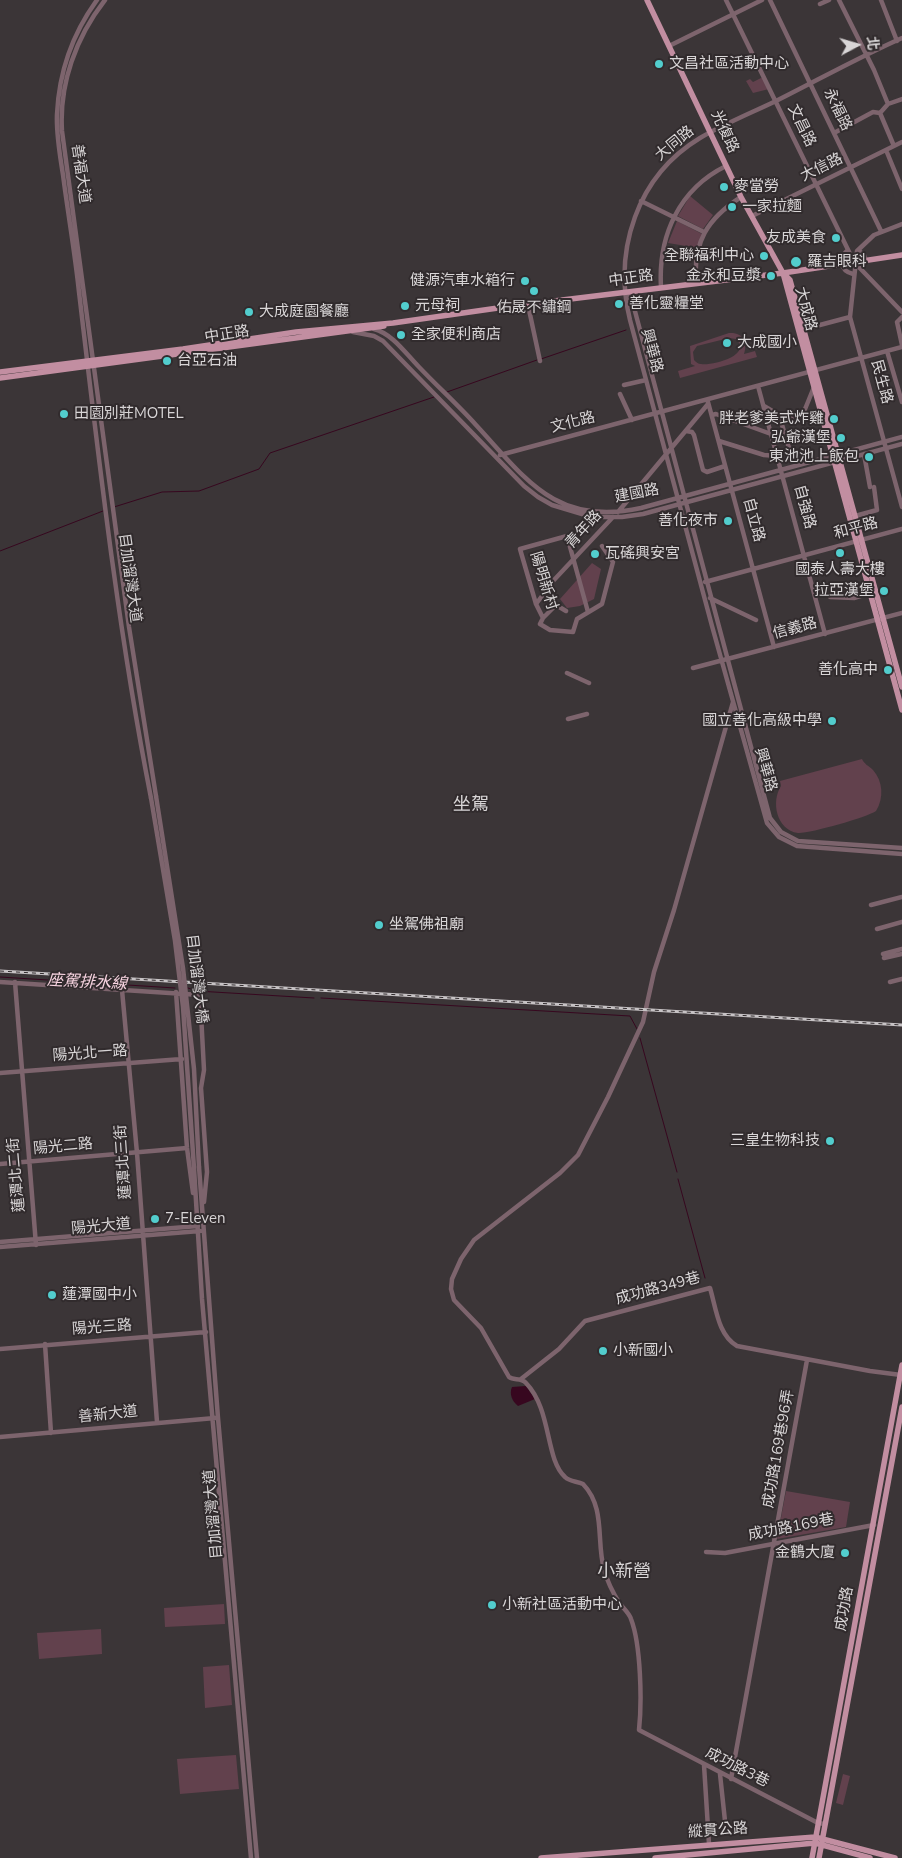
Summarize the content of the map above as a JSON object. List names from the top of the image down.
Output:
{
  "streets": {
    "main road": [
      "光復路",
      "中正路",
      "大成路",
      "成功路",
      "縱貫公路"
    ],
    "street": [
      "永福路",
      "文昌路",
      "大同路",
      "大信路",
      "善福大道",
      "興華路",
      "民生路",
      "文化路",
      "建國路",
      "自強路",
      "自立路",
      "和平路",
      "青年路",
      "目加溜灣大道",
      "陽明新村",
      "信義路",
      "目加溜灣大橋",
      "陽光北一路",
      "陽光二路",
      "蓮潭北三街",
      "蓮潭北二街",
      "陽光大道",
      "成功路349巷",
      "陽光三路",
      "善新大道",
      "成功路169巷96弄",
      "成功路169巷",
      "成功路3巷"
    ]
  },
  "crossings": [
    ["永福路", "大同路"],
    ["永福路", "大信路"],
    ["文昌路", "大同路"],
    ["文昌路", "大信路"],
    ["文昌路", "中正路"],
    ["文昌路", "民生路"],
    ["光復路", "大同路"],
    ["光復路", "大信路"],
    ["光復路", "中正路"],
    ["光復路", "大成路"],
    ["大同路", "中正路"],
    ["大同路", "興華路"],
    ["善福大道", "中正路"],
    ["善福大道", "目加溜灣大道"],
    ["中正路", "大成路"],
    ["中正路", "興華路"],
    ["中正路", "民生路"],
    ["中正路", "建國路"],
    ["中正路", "目加溜灣大道"],
    ["大成路", "建國路"],
    ["大成路", "和平路"],
    ["大成路", "信義路"],
    ["興華路", "文化路"],
    ["興華路", "建國路"],
    ["興華路", "和平路"],
    ["興華路", "青年路"],
    ["興華路", "信義路"],
    ["民生路", "建國路"],
    ["文化路", "建國路"],
    ["建國路", "自強路"],
    ["建國路", "自立路"],
    ["建國路", "青年路"],
    ["自強路", "和平路"],
    ["自強路", "信義路"],
    ["自立路", "和平路"],
    ["自立路", "青年路"],
    ["自立路", "信義路"],
    ["青年路", "陽明新村"],
    ["目加溜灣大道", "目加溜灣大橋"],
    ["目加溜灣大道", "陽光大道"],
    ["目加溜灣大道", "陽光三路"],
    ["目加溜灣大道", "善新大道"],
    ["陽光北一路", "蓮潭北三街"],
    ["陽光北一路", "蓮潭北二街"],
    ["陽光二路", "蓮潭北三街"],
    ["陽光二路", "蓮潭北二街"],
    ["蓮潭北三街", "陽光大道"],
    ["蓮潭北三街", "陽光三路"],
    ["蓮潭北三街", "善新大道"],
    ["蓮潭北二街", "陽光大道"],
    ["成功路349巷", "成功路169巷96弄"],
    ["成功路349巷", "成功路"],
    ["成功路349巷", "成功路3巷"],
    ["成功路169巷96弄", "成功路169巷"],
    ["成功路169巷96弄", "成功路3巷"],
    ["成功路169巷", "成功路"],
    ["成功路", "成功路3巷"],
    ["成功路", "縱貫公路"]
  ],
  "districts": ["坐駕", "小新營"],
  "water": ["座駕排水線"],
  "places": [
    "文昌社區活動中心",
    "麥當勞",
    "一家拉麵",
    "友成美食",
    "全聯福利中心",
    "羅吉眼科",
    "金永和豆漿",
    "健源汽車水箱行",
    "佑晟不鏽鋼",
    "善化靈糧堂",
    "元母祠",
    "大成庭園餐廳",
    "全家便利商店",
    "大成國小",
    "台亞石油",
    "田園別莊MOTEL",
    "胖老爹美式炸雞",
    "弘爺漢堡",
    "東池池上飯包",
    "善化夜市",
    "國泰人壽大樓",
    "瓦磘興安宮",
    "拉亞漢堡",
    "善化高中",
    "國立善化高級中學",
    "坐駕佛祖廟",
    "三皇生物科技",
    "7-Eleven",
    "蓮潭國中小",
    "小新國小",
    "金鶴大廈",
    "小新社區活動中心"
  ],
  "north": "right"
}
